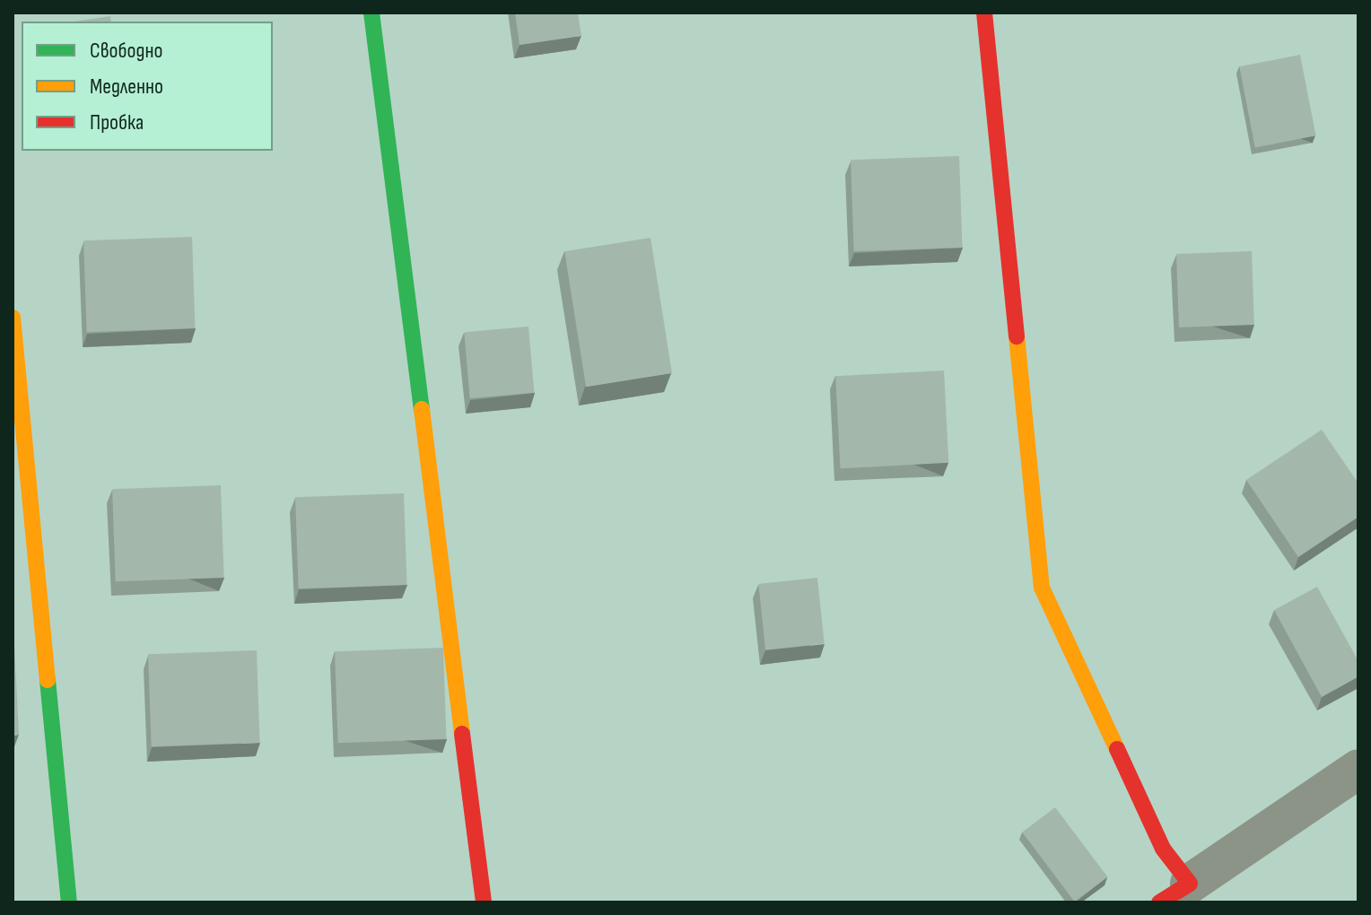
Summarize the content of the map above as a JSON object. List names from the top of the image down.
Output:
{
  "legend": ["Свободно", "Медленно", "Пробка"]
}
